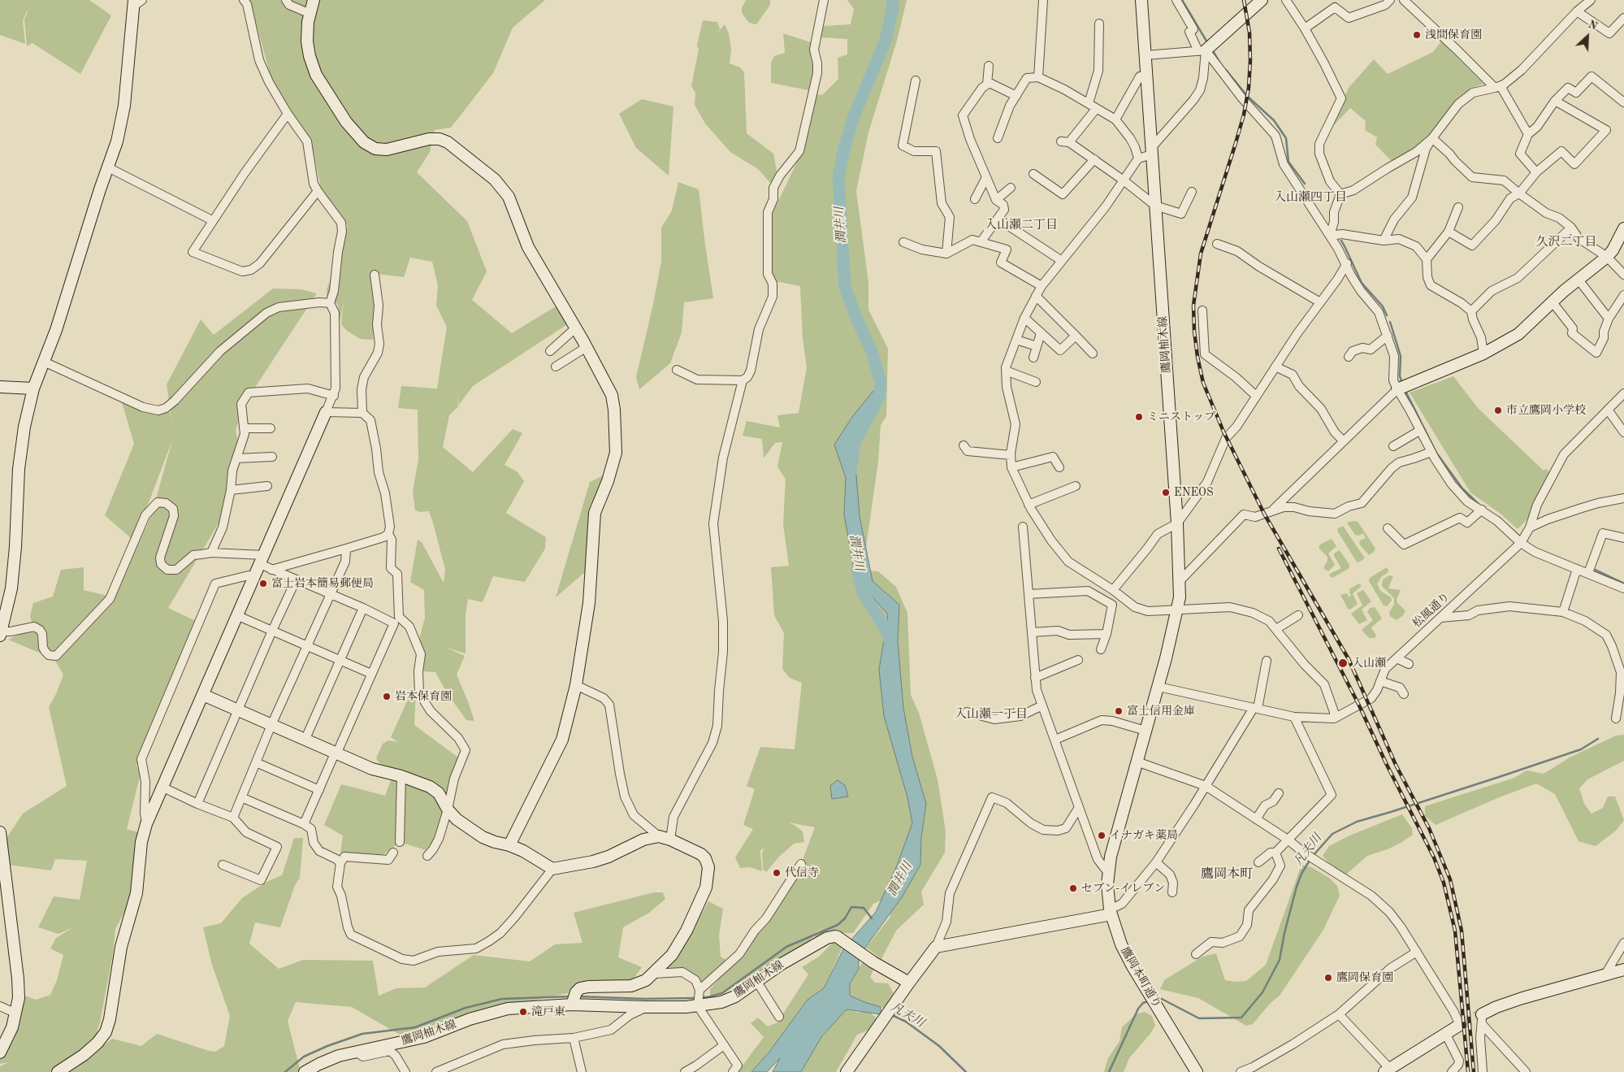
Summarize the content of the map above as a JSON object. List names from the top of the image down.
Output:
{
  "streets": {
    "street": ["鷹岡柚木線", "松風通り", "鷹岡本町通り"]
  },
  "crossings": [
    ["鷹岡柚木線", "鷹岡本町通り"]
  ],
  "districts": [
    "入山瀬四丁目",
    "入山瀬二丁目",
    "久沢二丁目",
    "入山瀬一丁目",
    "鷹岡本町"
  ],
  "water": ["潤井川", "凡夫川"],
  "places": [
    "浅間保育園",
    "市立鷹岡小学校",
    "ミニストップ",
    "ENEOS",
    "富士岩本簡易郵便局",
    "入山瀬",
    "岩本保育園",
    "富士信用金庫",
    "イナガキ薬局",
    "代信寺",
    "セブン-イレブン",
    "鷹岡保育園",
    "滝戸東"
  ],
  "north": "top right"
}
